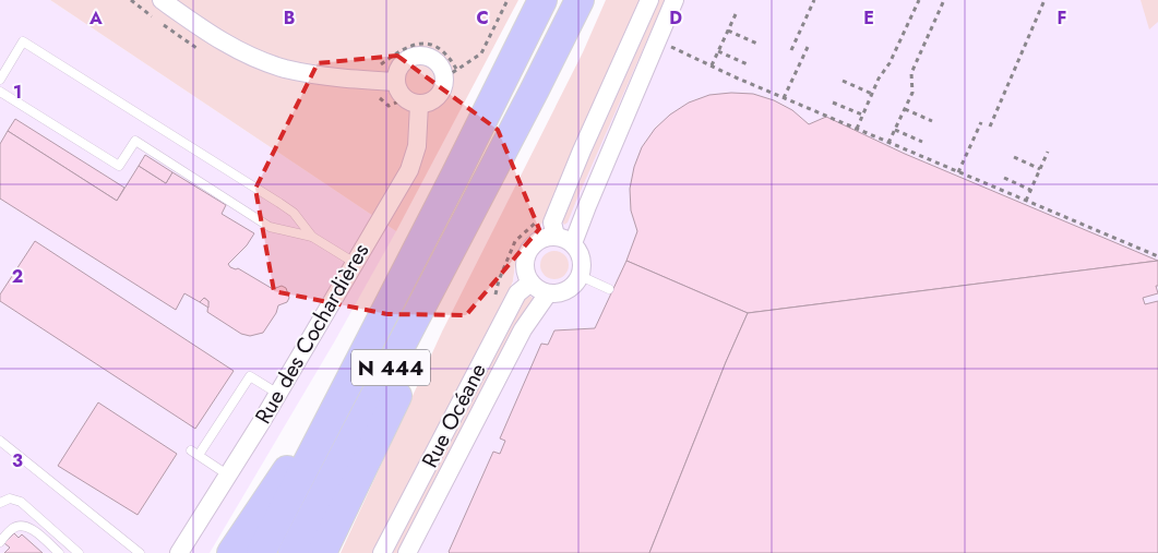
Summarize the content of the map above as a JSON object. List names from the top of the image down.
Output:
{
  "streets": {
    "highway": ["N 444"],
    "street": ["Rue des Cochardières", "Rue Océane"]
  },
  "grid": {
    "columns": [
      "A",
      "B",
      "C",
      "D",
      "E",
      "F"
    ],
    "rows": ["1", "2", "3"]
  }
}
